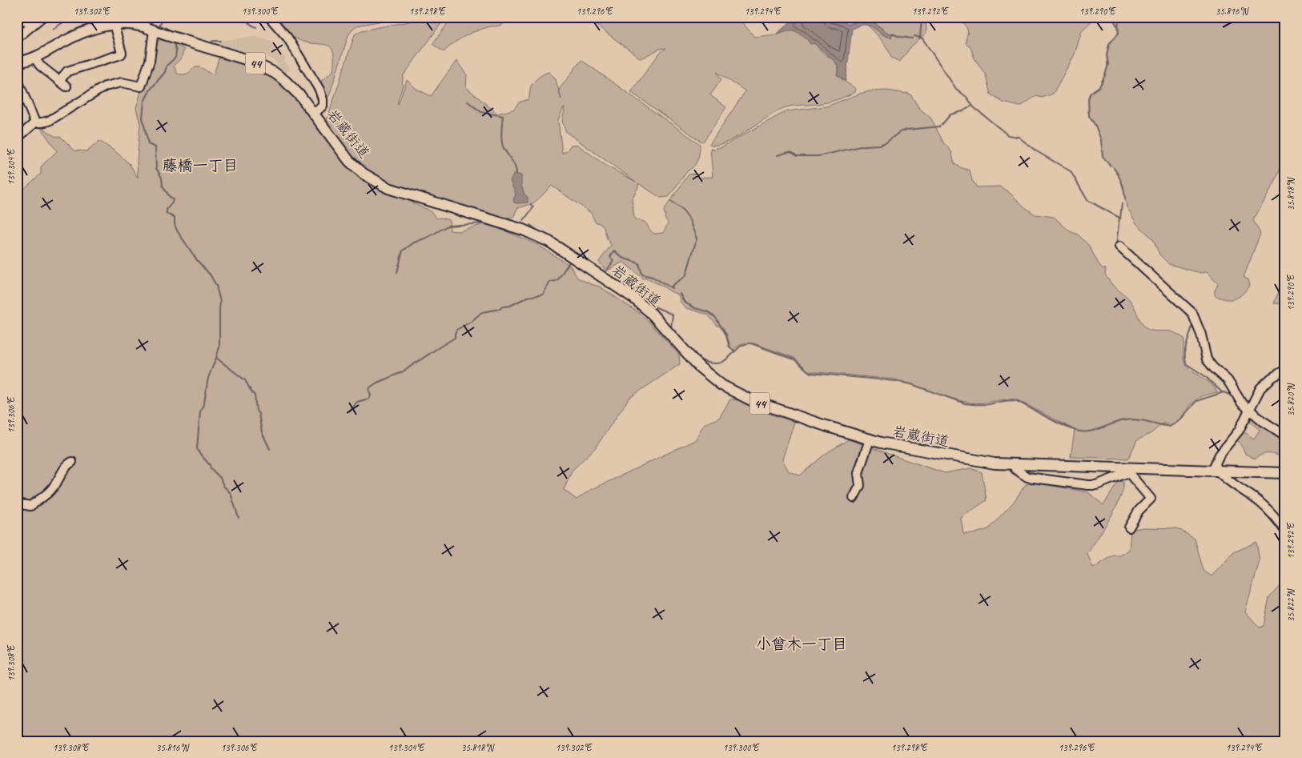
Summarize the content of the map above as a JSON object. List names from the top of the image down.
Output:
{
  "streets": {
    "main road": ["44", "岩蔵街道"]
  },
  "districts": ["藤橋一丁目", "小曾木一丁目"],
  "coordinates": [
    "139.302°E",
    "139.300°E",
    "139.298°E",
    "139.296°E",
    "139.294°E",
    "139.292°E",
    "139.290°E",
    "35.816°N",
    "139.304°E",
    "35.818°N",
    "35.820°N",
    "139.306°E",
    "35.822°N",
    "139.308°E"
  ]
}
